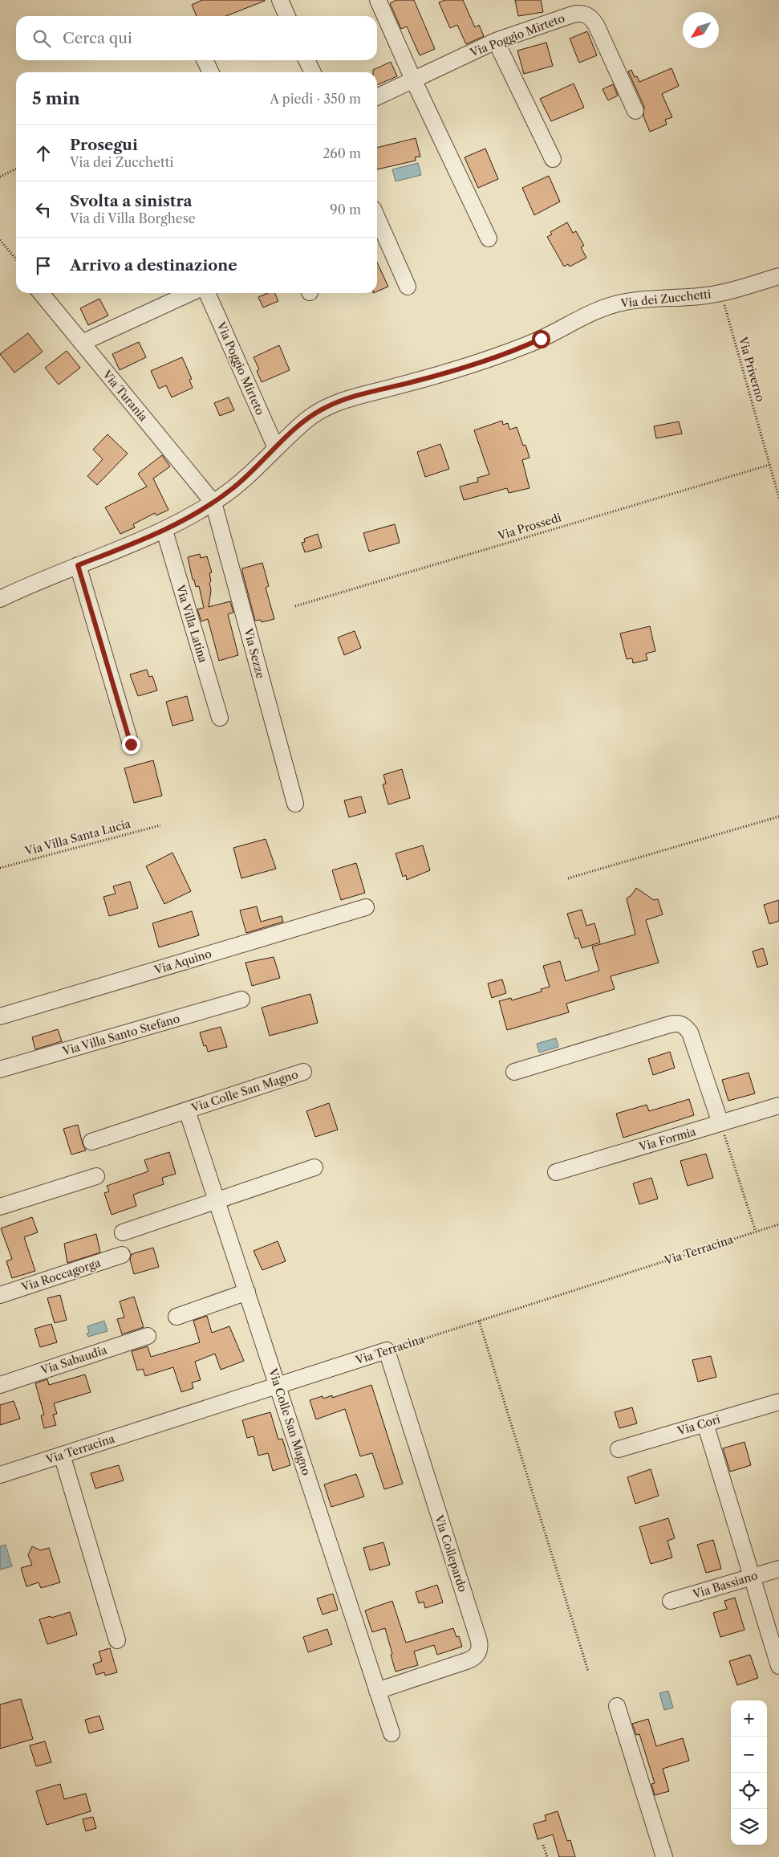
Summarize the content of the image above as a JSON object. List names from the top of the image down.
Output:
{
  "streets": {
    "street": [
      "Via Poggio Mirteto",
      "Via dei Zucchetti",
      "Via Turania",
      "Via Villa Latina",
      "Via Sezze",
      "Via Aquino",
      "Via Villa Santo Stefano",
      "Via Colle San Magno",
      "Via Formia",
      "Via Terracina",
      "Via Roccagorga",
      "Via Sabaudia",
      "Via Cori",
      "Via Collepardo",
      "Via Bassiano"
    ],
    "path": ["Via Priverno", "Via Prossedi", "Via Villa Santa Lucia"]
  },
  "crossings": [
    ["Via Poggio Mirteto", "Via dei Zucchetti"],
    ["Via dei Zucchetti", "Via Priverno"],
    ["Via dei Zucchetti", "Via Turania"],
    ["Via dei Zucchetti", "Via Villa Latina"],
    ["Via dei Zucchetti", "Via Sezze"],
    ["Via Priverno", "Via Prossedi"],
    ["Via Turania", "Via Sezze"],
    ["Via Colle San Magno", "Via Terracina"],
    ["Via Colle San Magno", "Via Collepardo"],
    ["Via Terracina", "Via Collepardo"]
  ],
  "north": "bottom left",
  "page": {
    "search": "Cerca qui",
    "heading": ["5 min", "A piedi · 350 m"],
    "list": [
      ["Prosegui", "Via dei Zucchetti", "260 m"],
      ["Svolta a sinistra", "Via di Villa Borghese", "90 m"],
      "Arrivo a destinazione"
    ],
    "map_buttons": ["+", "−"]
  }
}
